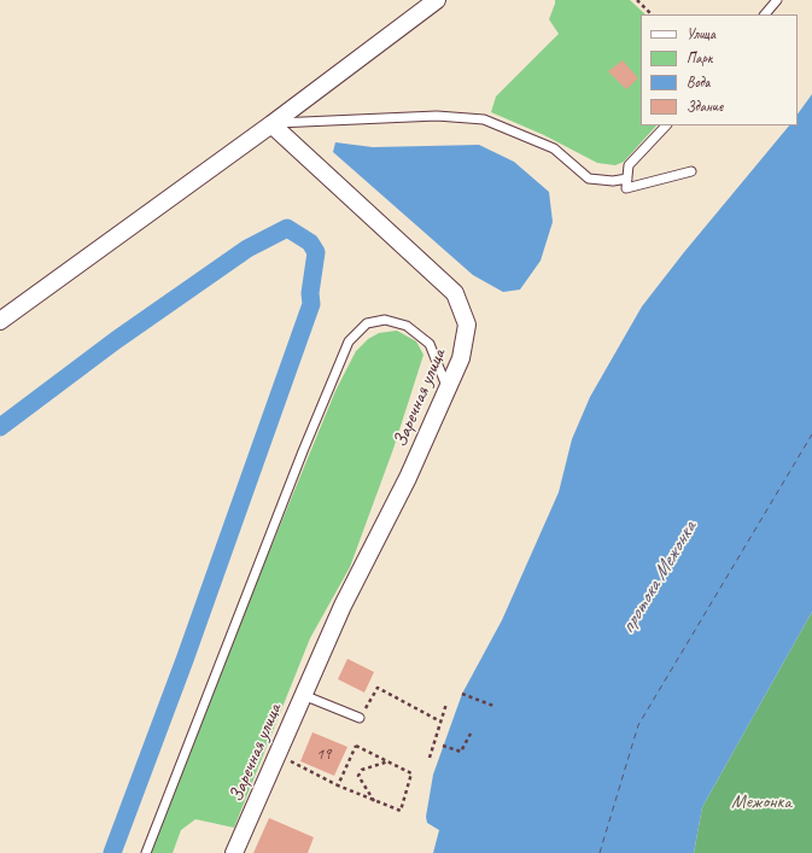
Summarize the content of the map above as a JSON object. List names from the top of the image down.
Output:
{
  "streets": {
    "street": ["Заречная улица"]
  },
  "water": ["протока Межонка"],
  "parks": ["Межонка"],
  "house_numbers": ["19"],
  "legend": [
    "Улица",
    "Парк",
    "Вода",
    "Здание"
  ]
}
